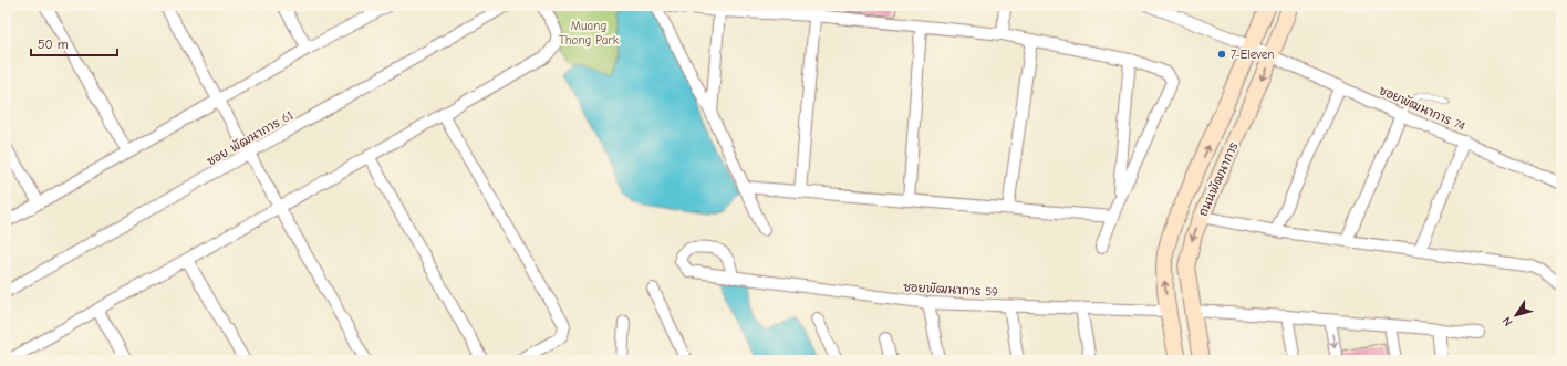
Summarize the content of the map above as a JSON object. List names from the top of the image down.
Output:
{
  "streets": {
    "main road": ["ถนนพัฒนาการ"],
    "street": ["ซอยพัฒนาการ 74", "ซอย พัฒนาการ 61", "ซอยพัฒนาการ 59"]
  },
  "crossings": [
    ["ซอยพัฒนาการ 74", "ถนนพัฒนาการ"],
    ["ถนนพัฒนาการ", "ซอยพัฒนาการ 59"]
  ],
  "parks": ["Muang Thong Park"],
  "places": ["7-Eleven"],
  "scale_bar": "50 m",
  "north": "bottom left"
}
